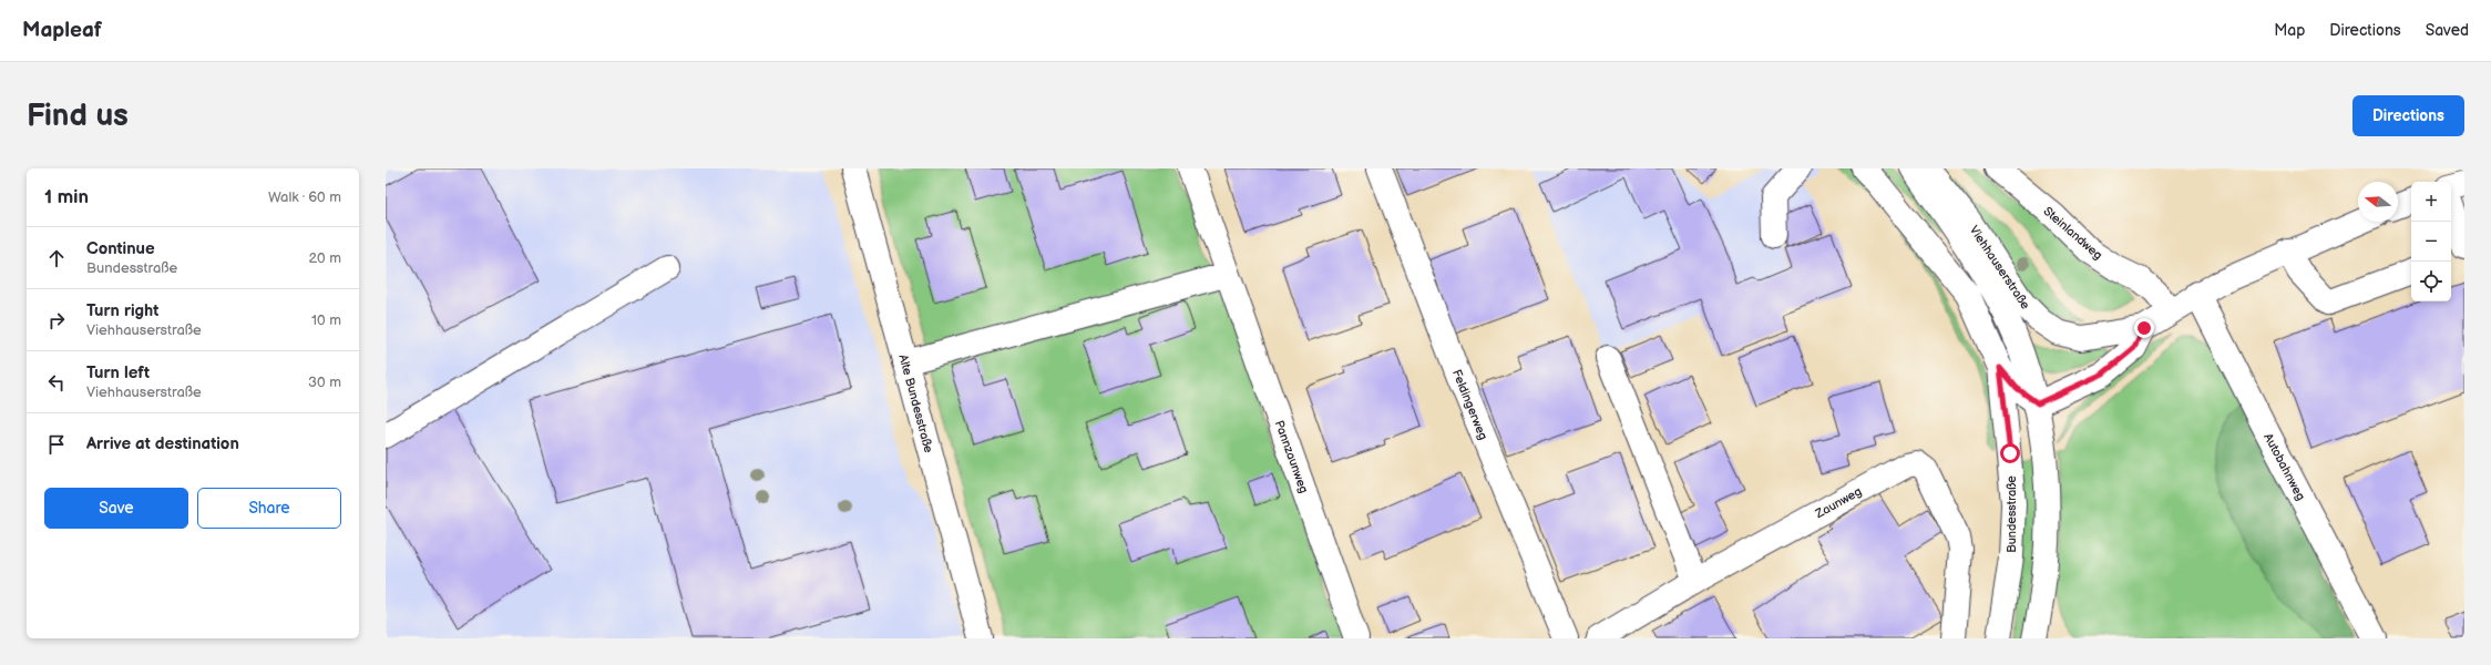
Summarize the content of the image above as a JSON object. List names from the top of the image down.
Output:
{
  "streets": {
    "street": [
      "Steinlandweg",
      "Viehhauserstraße",
      "Alte Bundesstraße",
      "Feldingerweg",
      "Pannzaunweg",
      "Autobahnweg",
      "Zaunweg",
      "Bundesstraße"
    ]
  },
  "crossings": [
    ["Steinlandweg", "Viehhauserstraße"],
    ["Viehhauserstraße", "Autobahnweg"]
  ],
  "north": "left",
  "page": {
    "header": "Mapleaf",
    "nav": ["Map", "Directions", "Saved"],
    "buttons": [
      "Directions",
      ["Save", "Share"]
    ],
    "title": "Find us",
    "heading": ["1 min", "Walk · 60 m"],
    "map_buttons": ["+", "−"],
    "list": [
      ["Continue", "Bundesstraße", "20 m"],
      ["Turn right", "Viehhauserstraße", "10 m"],
      ["Turn left", "Viehhauserstraße", "30 m"],
      "Arrive at destination"
    ]
  }
}
